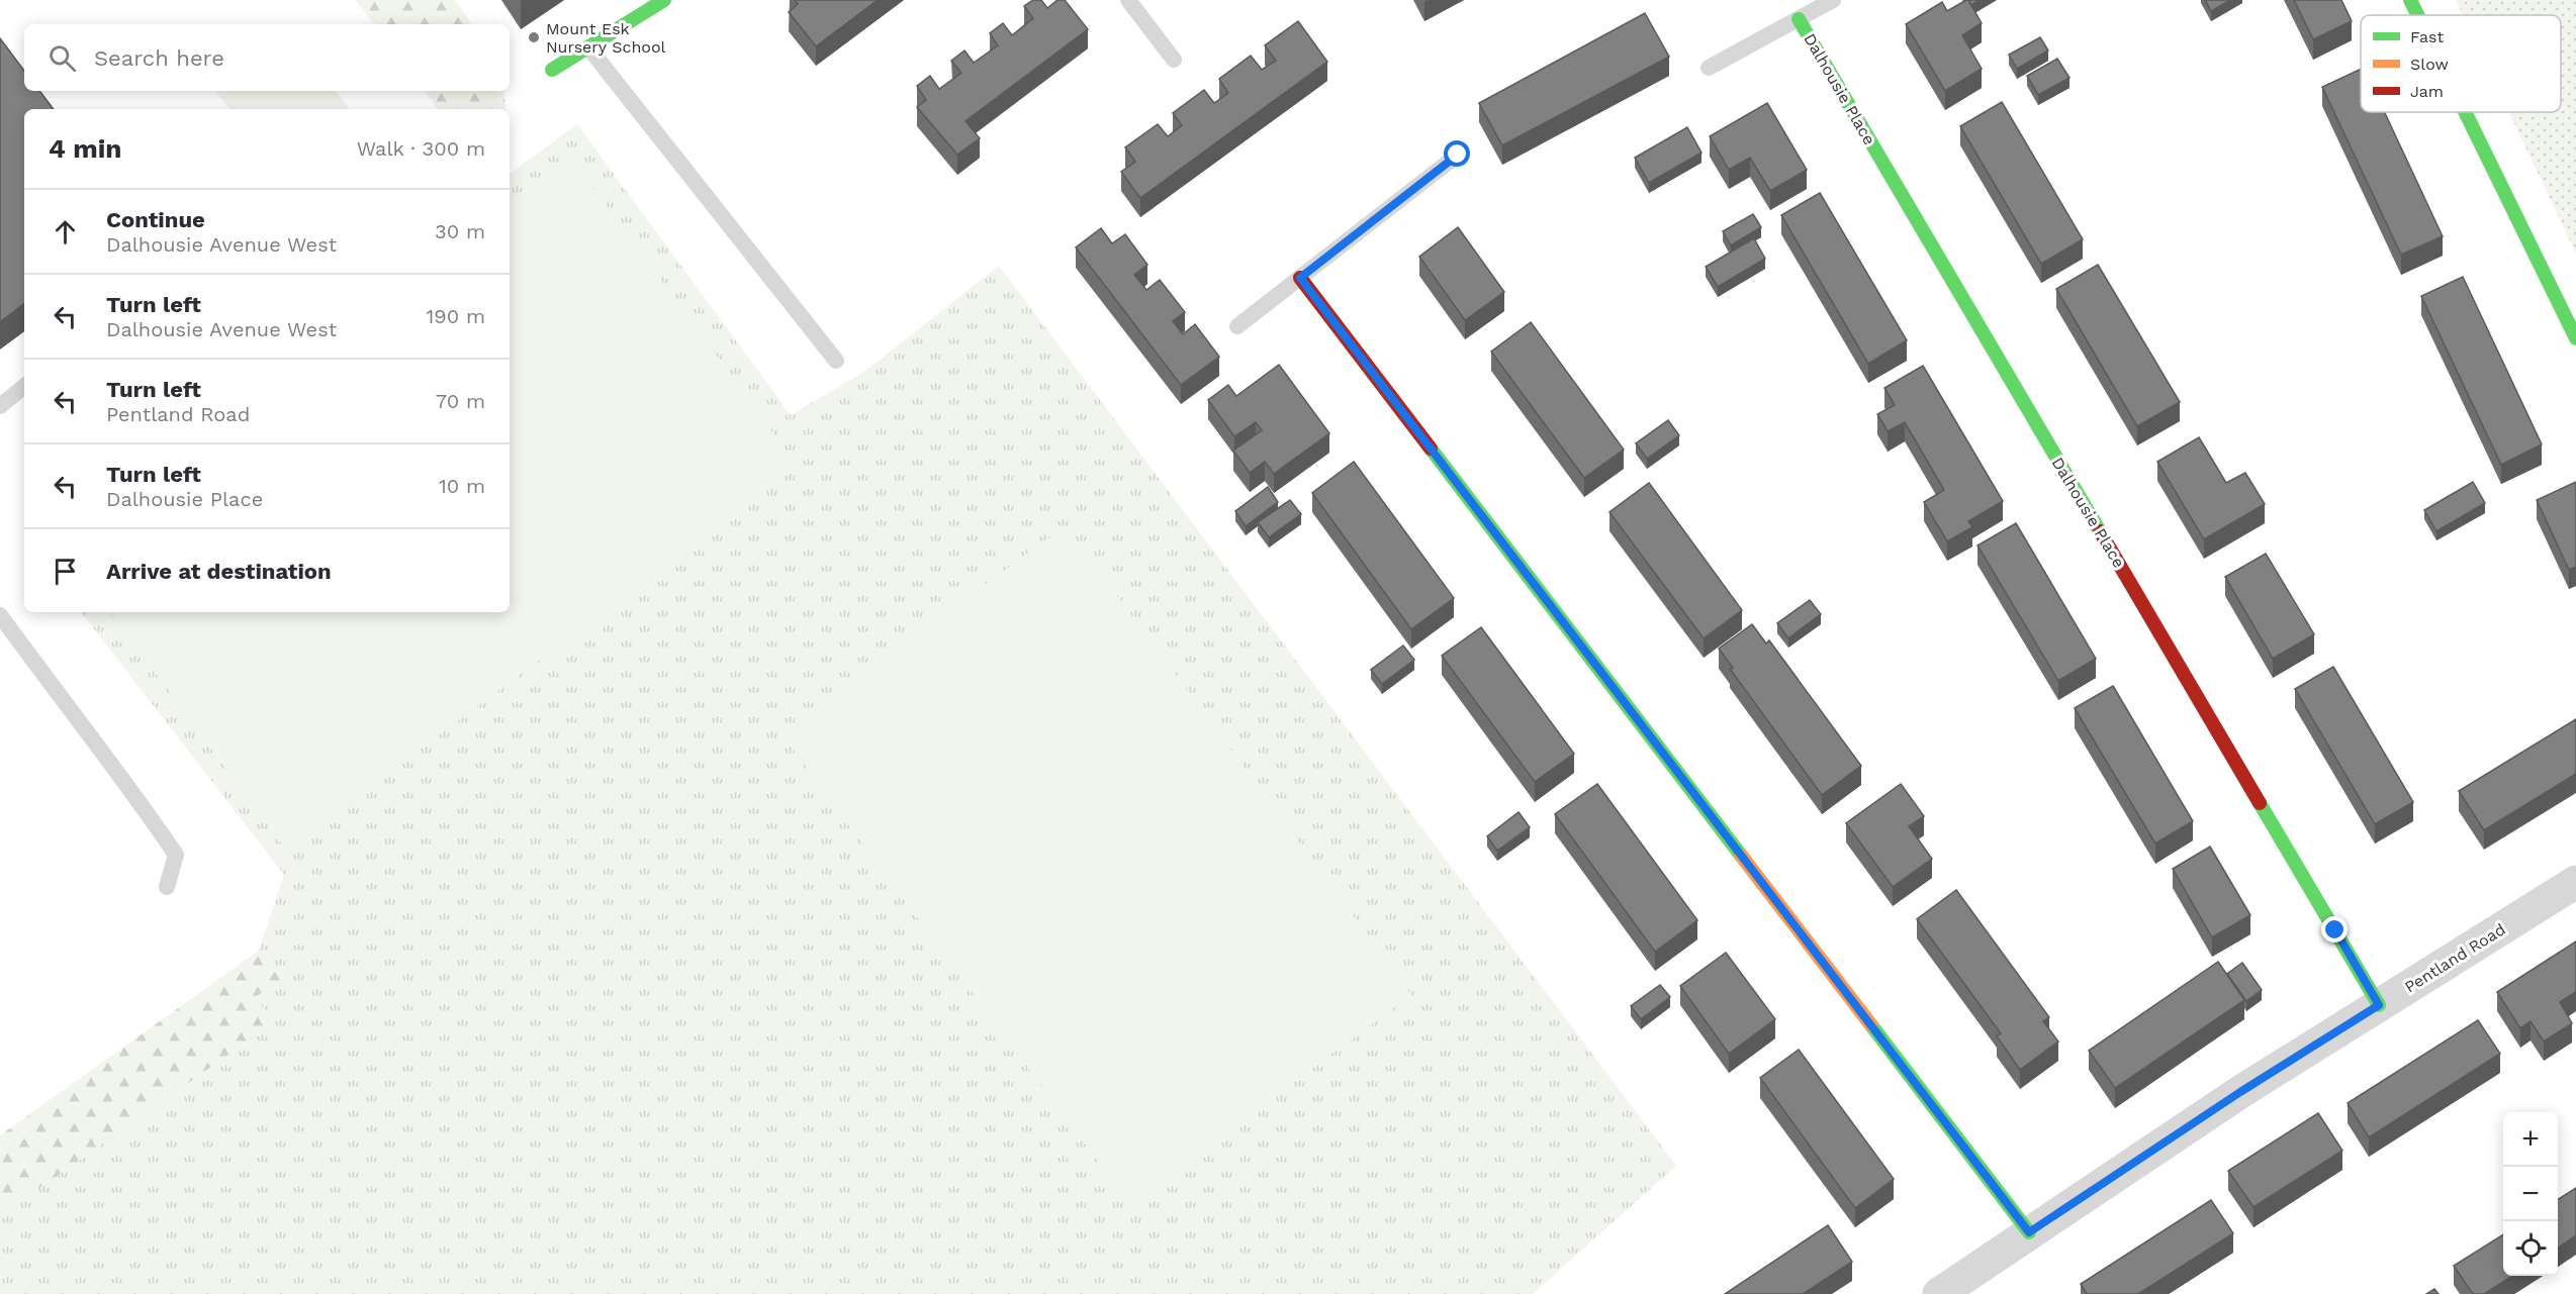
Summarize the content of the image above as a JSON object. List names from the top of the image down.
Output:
{
  "streets": {
    "street": ["Dalhousie Place", "Pentland Road"]
  },
  "crossings": [
    ["Dalhousie Place", "Pentland Road"]
  ],
  "places": ["Mount Esk Nursery School"],
  "legend": ["Fast", "Slow", "Jam"],
  "page": {
    "search": "Search here",
    "heading": ["4 min", "Walk · 300 m"],
    "list": [
      ["Continue", "Dalhousie Avenue West", "30 m"],
      ["Turn left", "Dalhousie Avenue West", "190 m"],
      ["Turn left", "Pentland Road", "70 m"],
      ["Turn left", "Dalhousie Place", "10 m"],
      "Arrive at destination"
    ],
    "map_buttons": ["+", "−"]
  }
}
